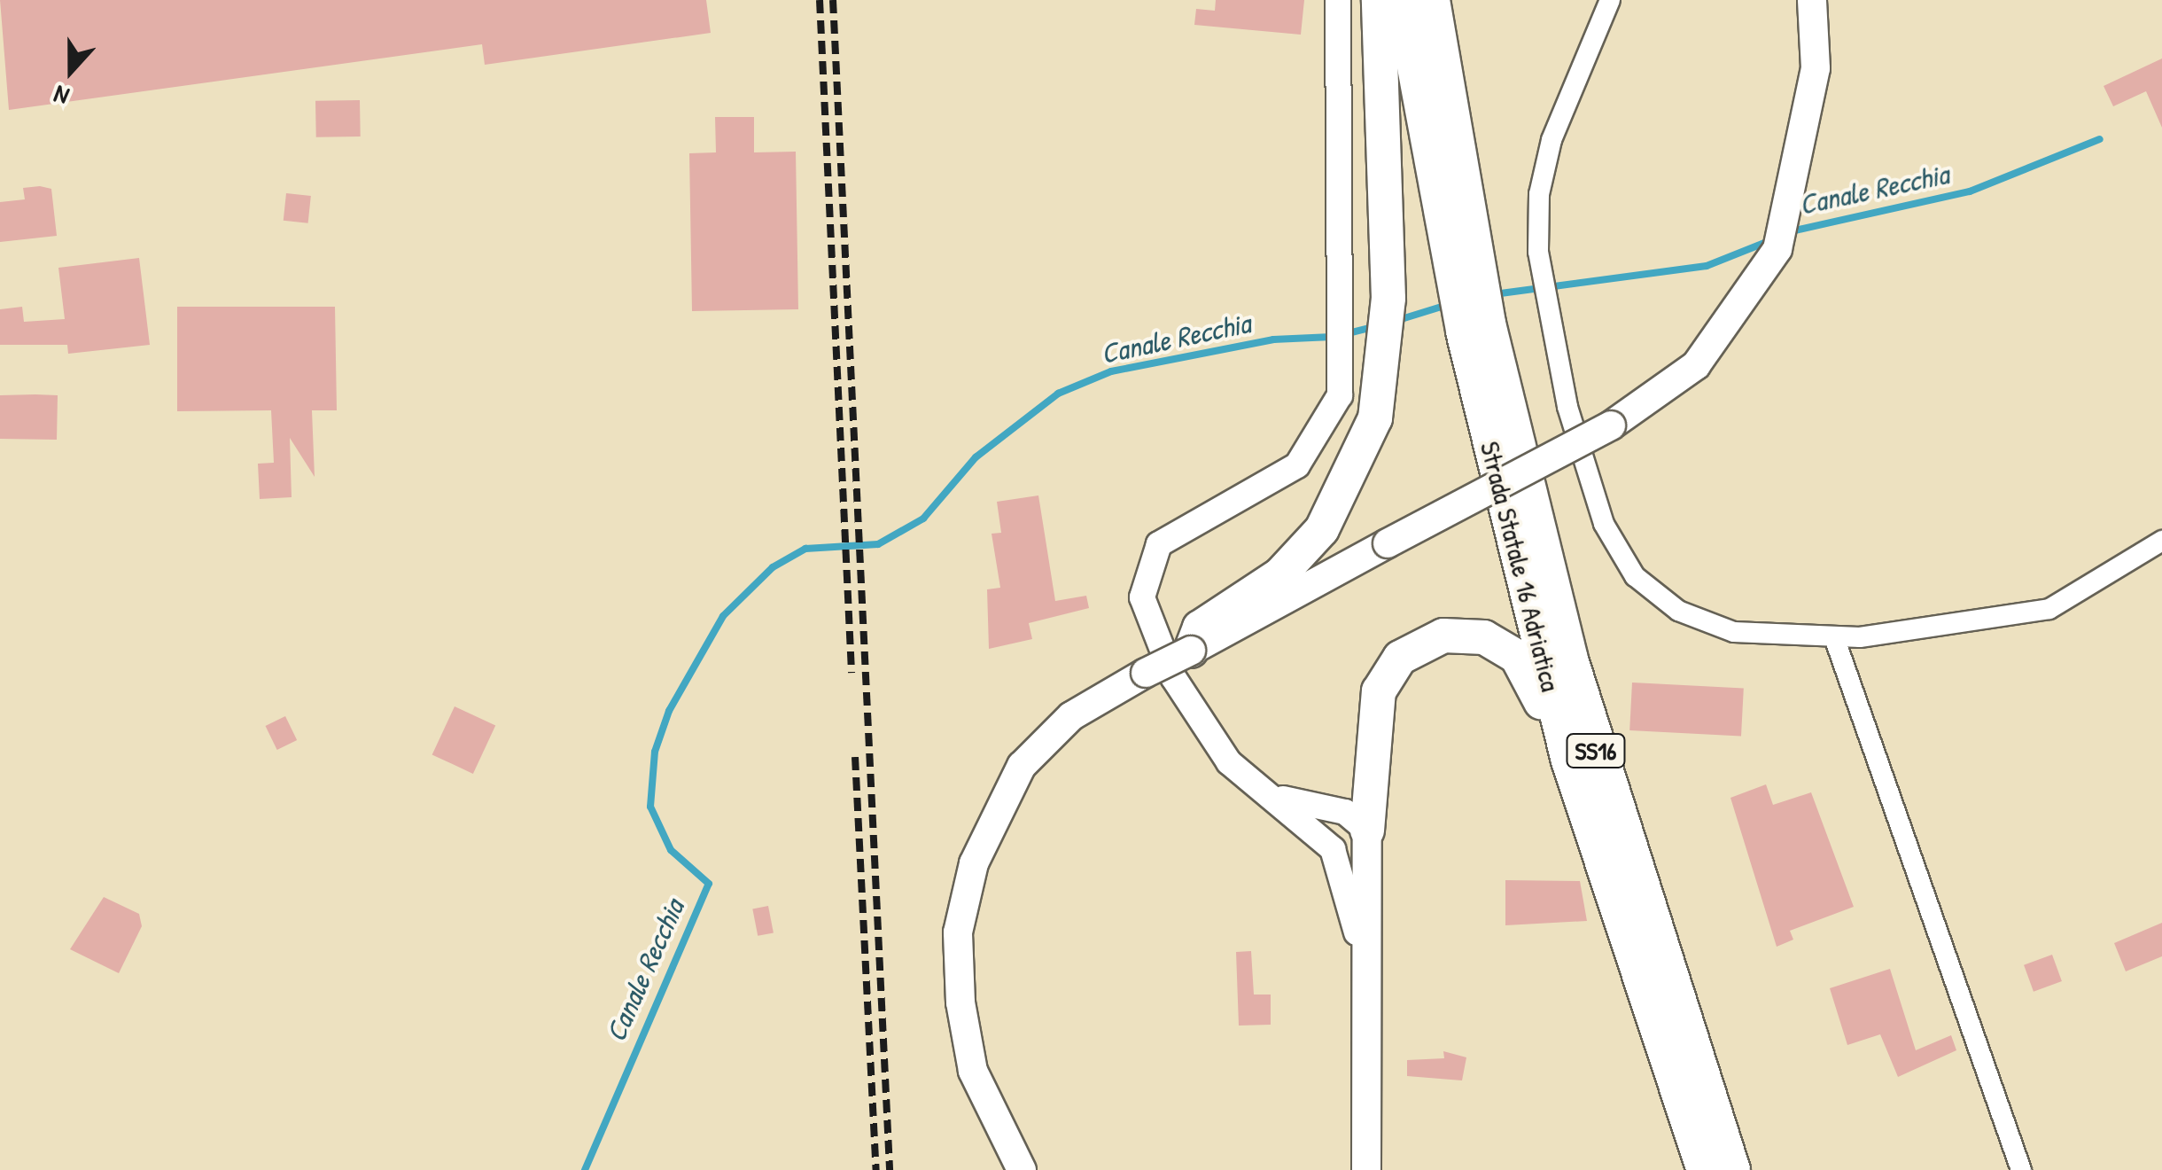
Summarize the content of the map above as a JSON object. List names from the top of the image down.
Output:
{
  "streets": {
    "highway": ["Strada Statale 16 Adriatica", "SS16"]
  },
  "water": ["Canale Recchia"],
  "north": "bottom"
}
